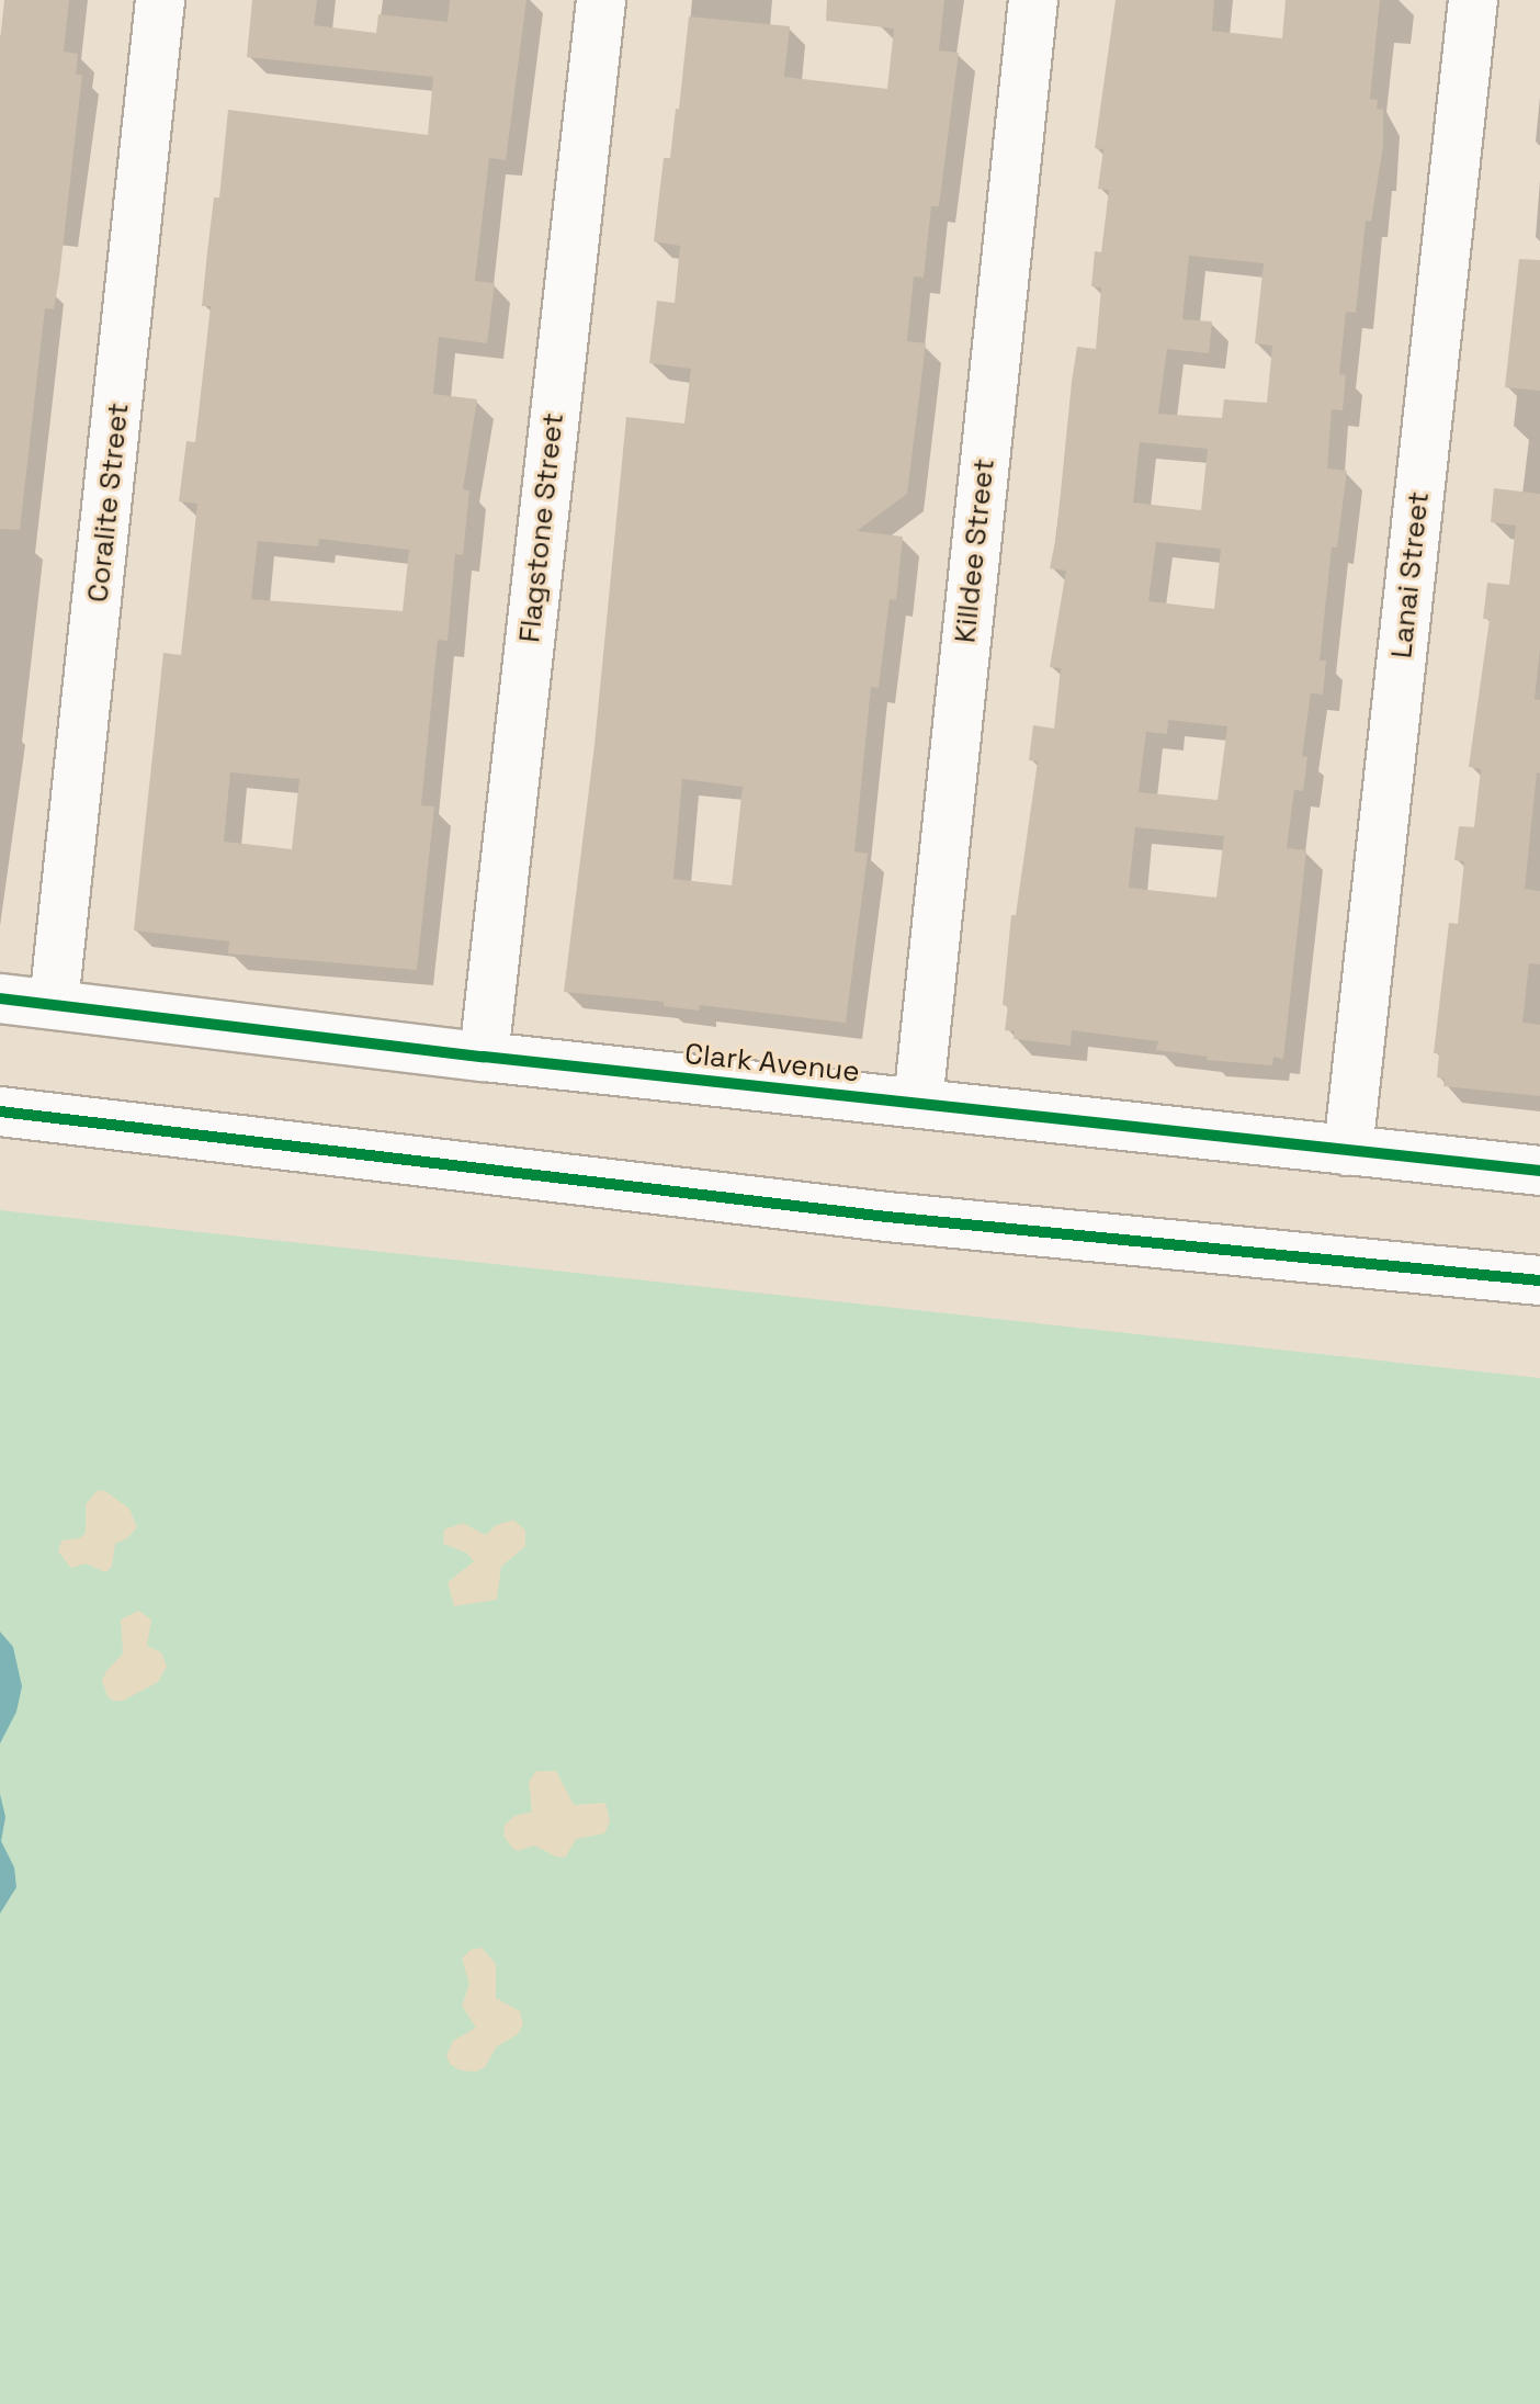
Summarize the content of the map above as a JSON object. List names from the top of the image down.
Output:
{
  "streets": {
    "street": [
      "Coralite Street",
      "Flagstone Street",
      "Killdee Street",
      "Lanai Street",
      "Clark Avenue"
    ]
  },
  "crossings": [
    ["Coralite Street", "Clark Avenue"],
    ["Flagstone Street", "Clark Avenue"],
    ["Killdee Street", "Clark Avenue"],
    ["Lanai Street", "Clark Avenue"]
  ]
}
